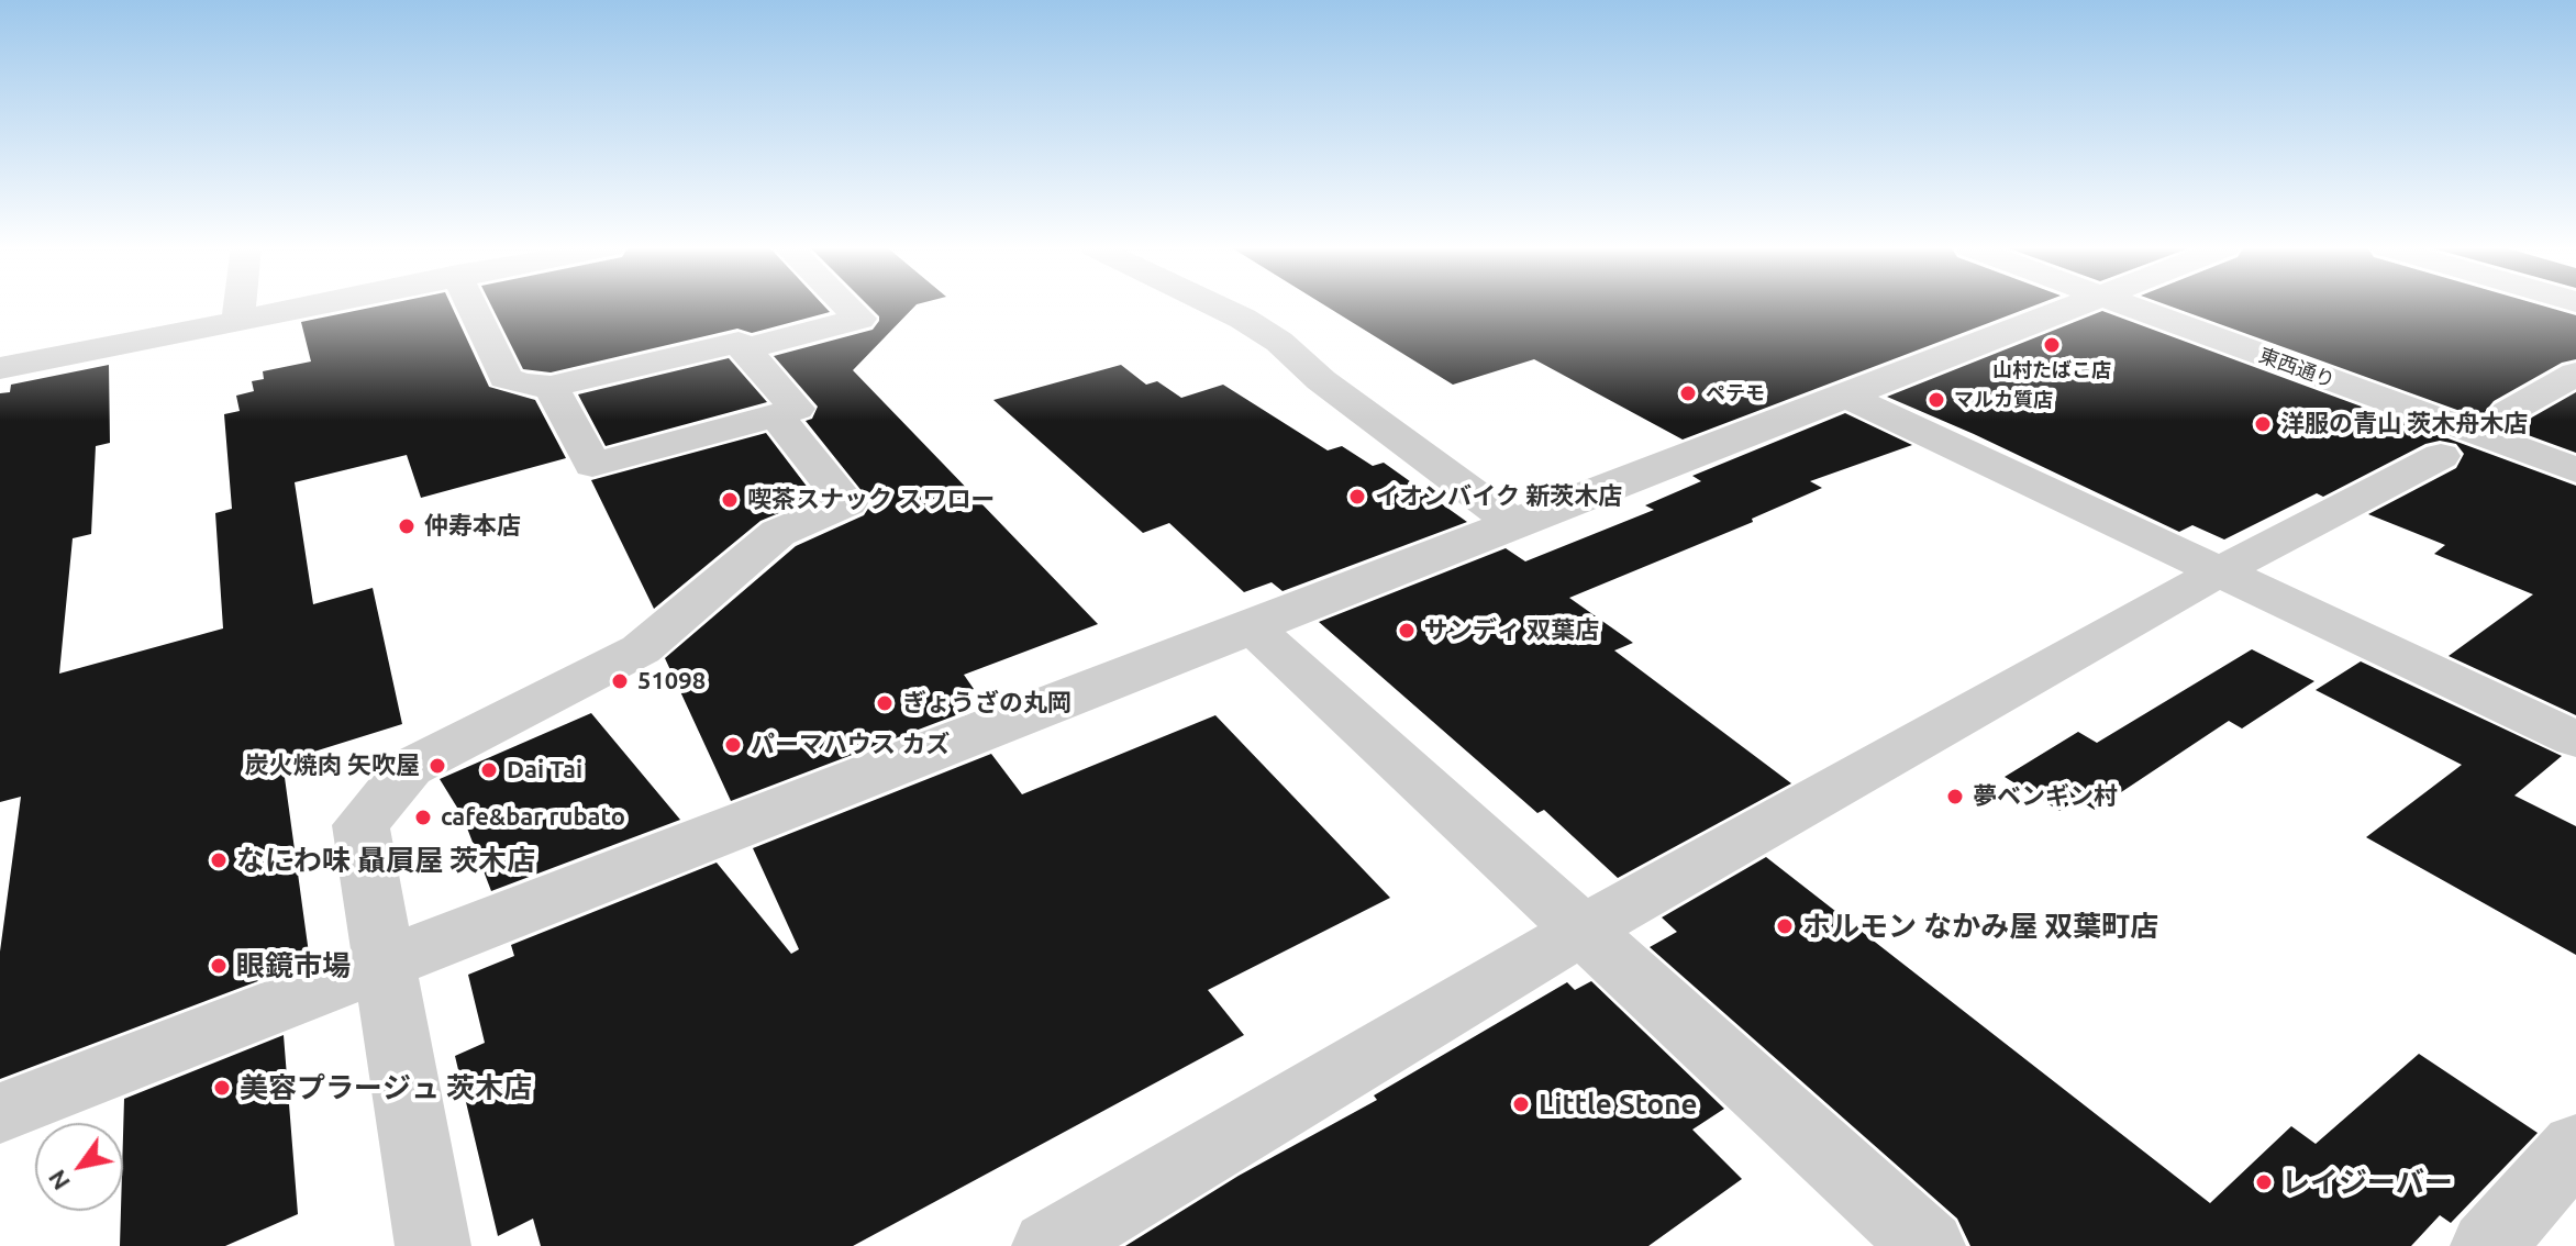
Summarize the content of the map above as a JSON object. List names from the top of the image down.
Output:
{
  "streets": {
    "street": ["東西通り"]
  },
  "places": [
    "山村たばこ店",
    "ペテモ",
    "マルカ質店",
    "洋服の青山 茨木舟木店",
    "イオンバイク 新茨木店",
    "喫茶スナック スワロー",
    "仲寿本店",
    "サンディ 双葉店",
    "51098",
    "ぎょうざの丸岡",
    "パーマハウス カズ",
    "炭火焼肉 矢吹屋",
    "Dai Tai",
    "夢ベンギン村",
    "cafe&bar rubato",
    "なにわ味 贔屓屋 茨木店",
    "ホルモン なかみ屋 双葉町店",
    "眼鏡市場",
    "美容プラージュ 茨木店",
    "Little Stone",
    "レイジーバー"
  ],
  "north": "bottom left"
}
